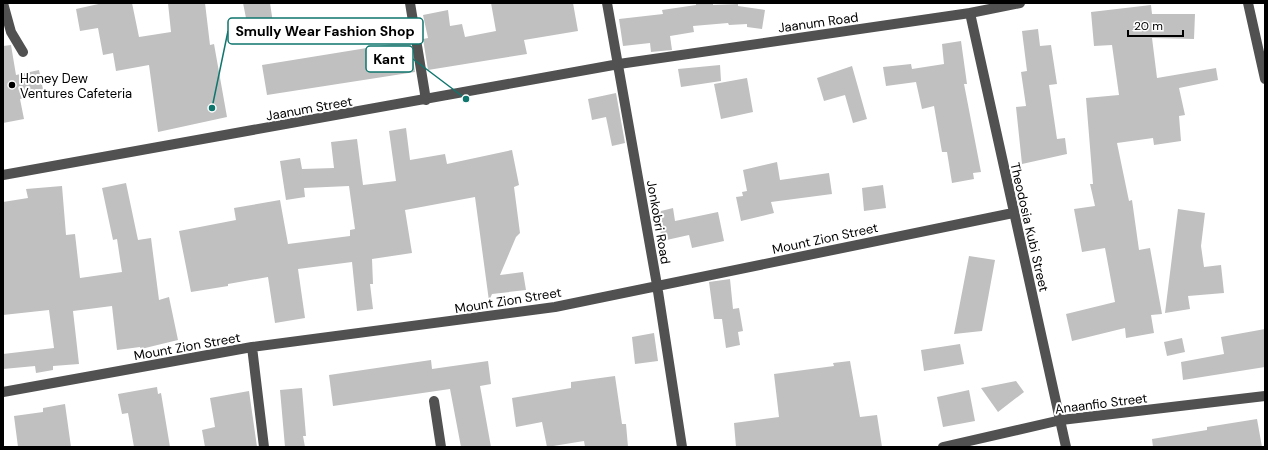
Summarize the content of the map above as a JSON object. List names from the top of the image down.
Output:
{
  "streets": {
    "street": [
      "Jaanum Road",
      "Jaanum Street",
      "Jonkobri Road",
      "Theodosia Kubi Street",
      "Mount Zion Street",
      "Anaanfio Street"
    ]
  },
  "crossings": [
    ["Jaanum Road", "Jaanum Street"],
    ["Jaanum Road", "Jonkobri Road"],
    ["Jaanum Road", "Theodosia Kubi Street"],
    ["Jaanum Street", "Jonkobri Road"],
    ["Jonkobri Road", "Mount Zion Street"],
    ["Theodosia Kubi Street", "Mount Zion Street"],
    ["Theodosia Kubi Street", "Anaanfio Street"]
  ],
  "places": ["Honey Dew Ventures Cafeteria", "Kant", "Smully Wear Fashion Shop"],
  "scale_bar": "20 m"
}
